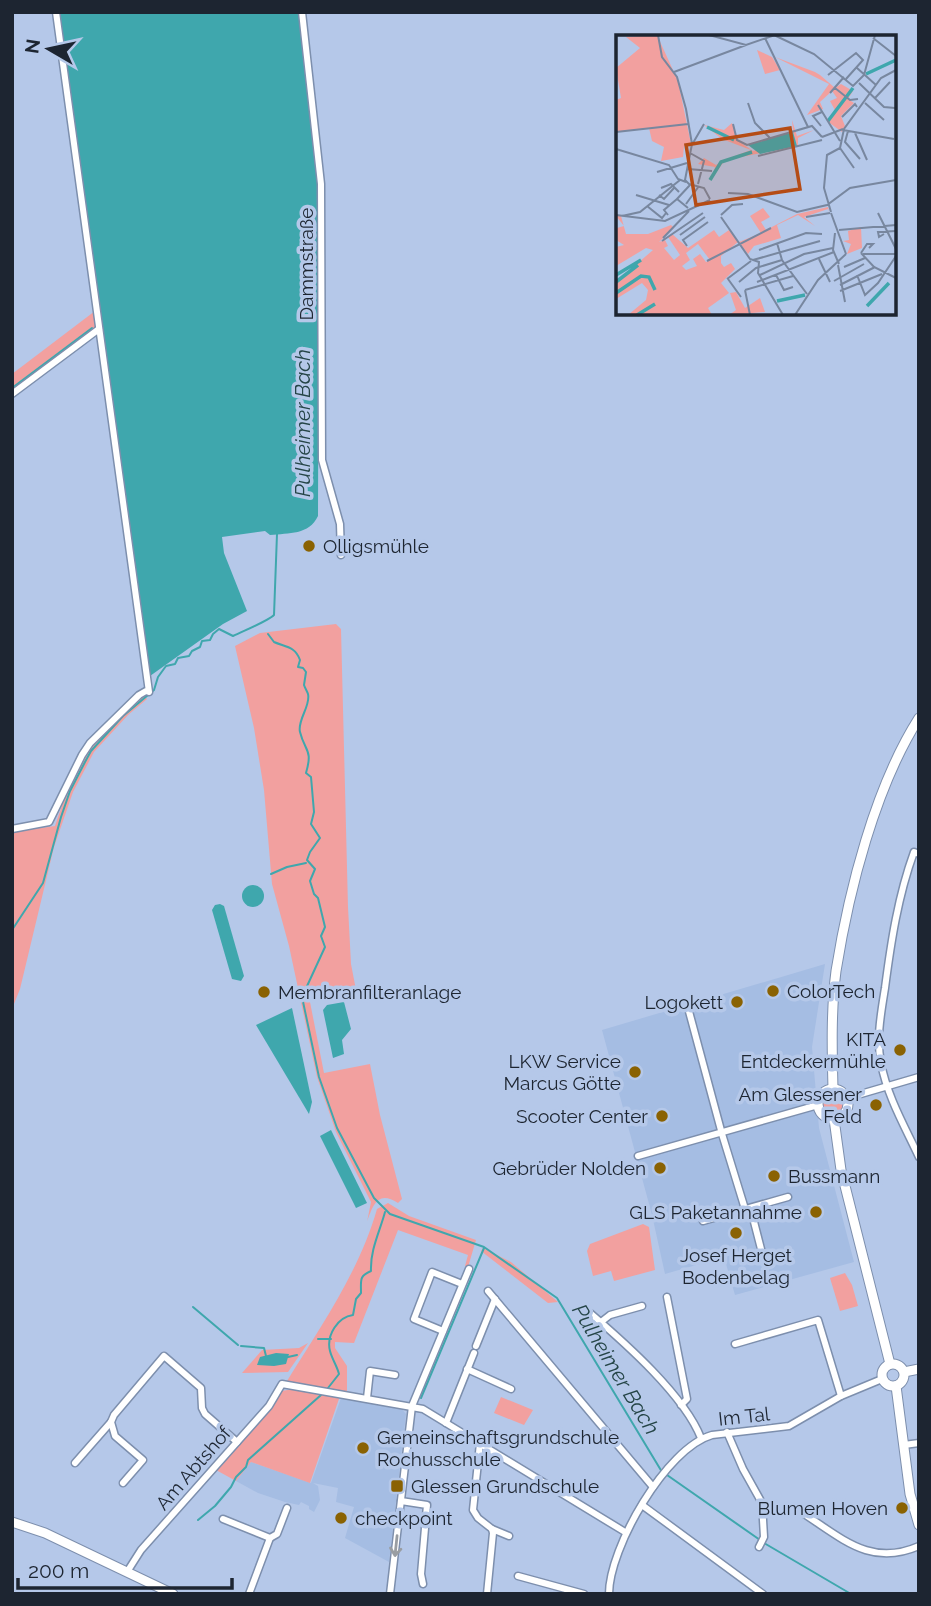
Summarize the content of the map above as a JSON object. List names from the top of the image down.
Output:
{
  "streets": {
    "street": ["Dammstraße", "Im Tal", "Am Abtshof"]
  },
  "water": ["Pulheimer Bach"],
  "places": {
    "other": [
      "Olligsmühle",
      "ColorTech",
      "Membranfilteranlage",
      "Logokett",
      "KITA Entdeckermühle",
      "LKW Service Marcus Götte",
      "Am Glessener Feld",
      "Scooter Center",
      "Gebrüder Nolden",
      "Bussmann",
      "GLS Paketannahme",
      "Josef Herget Bodenbelag",
      "Gemeinschaftsgrundschule Rochusschule",
      "Blumen Hoven",
      "checkpoint"
    ],
    "transit": ["Glessen Grundschule"]
  },
  "scale_bar": "200 m",
  "north": "left"
}
